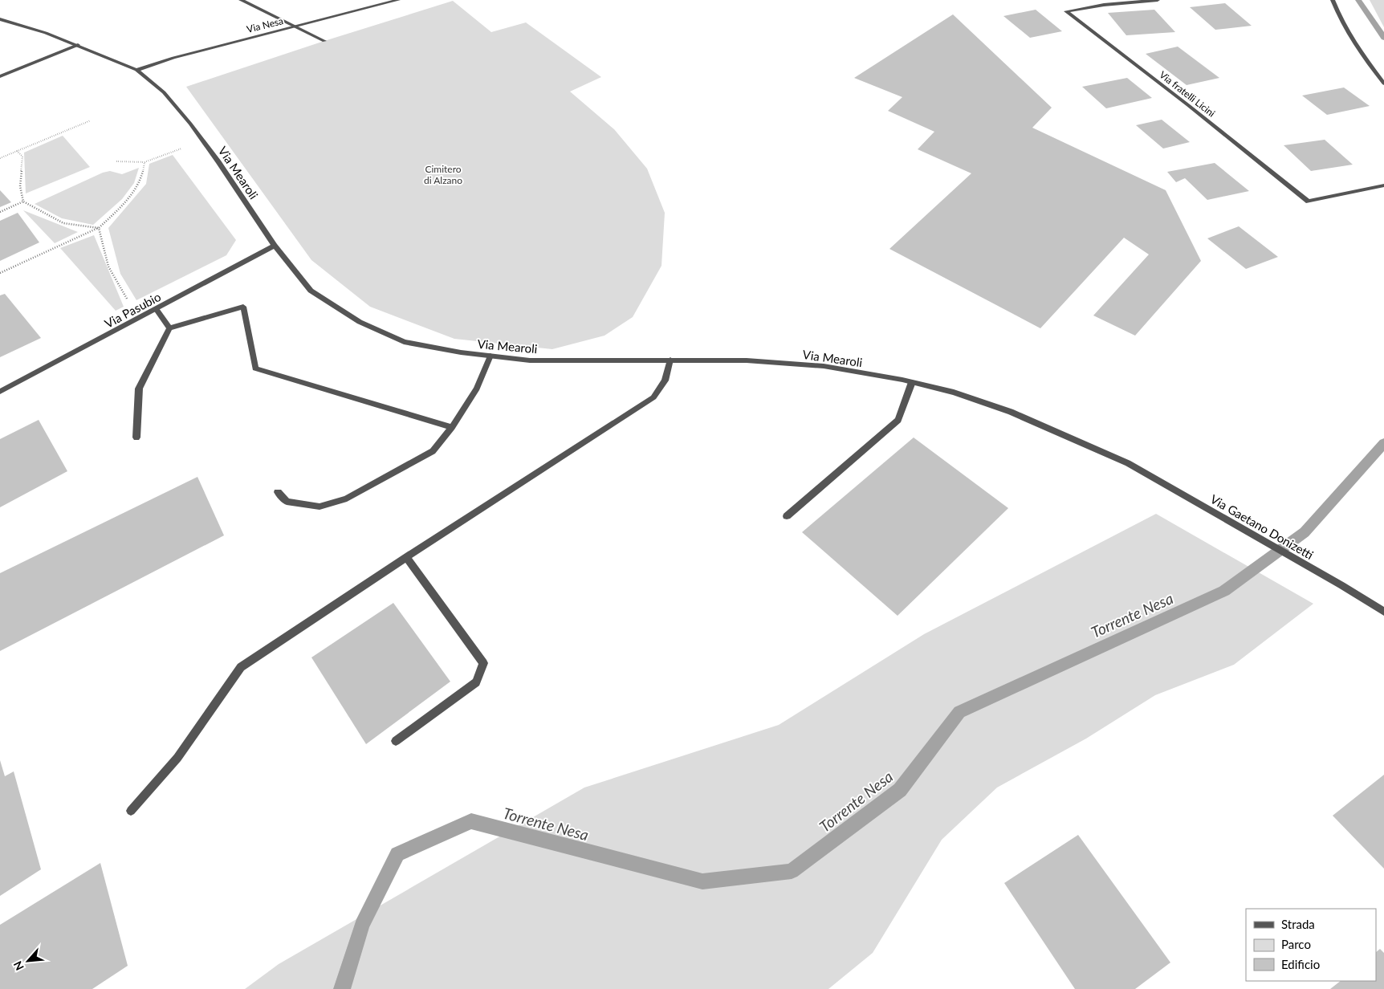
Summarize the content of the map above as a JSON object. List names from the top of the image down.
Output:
{
  "streets": {
    "street": [
      "Via Nesa",
      "Via fratelli Licini",
      "Via Mearoli",
      "Via Pasubio",
      "Via Gaetano Donizetti"
    ]
  },
  "crossings": [
    ["Via Nesa", "Via Mearoli"],
    ["Via Mearoli", "Via Pasubio"],
    ["Via Mearoli", "Via Gaetano Donizetti"]
  ],
  "water": ["Torrente Nesa"],
  "parks": ["Cimitero di Alzano"],
  "legend": ["Strada", "Parco", "Edificio"],
  "north": "bottom left"
}
